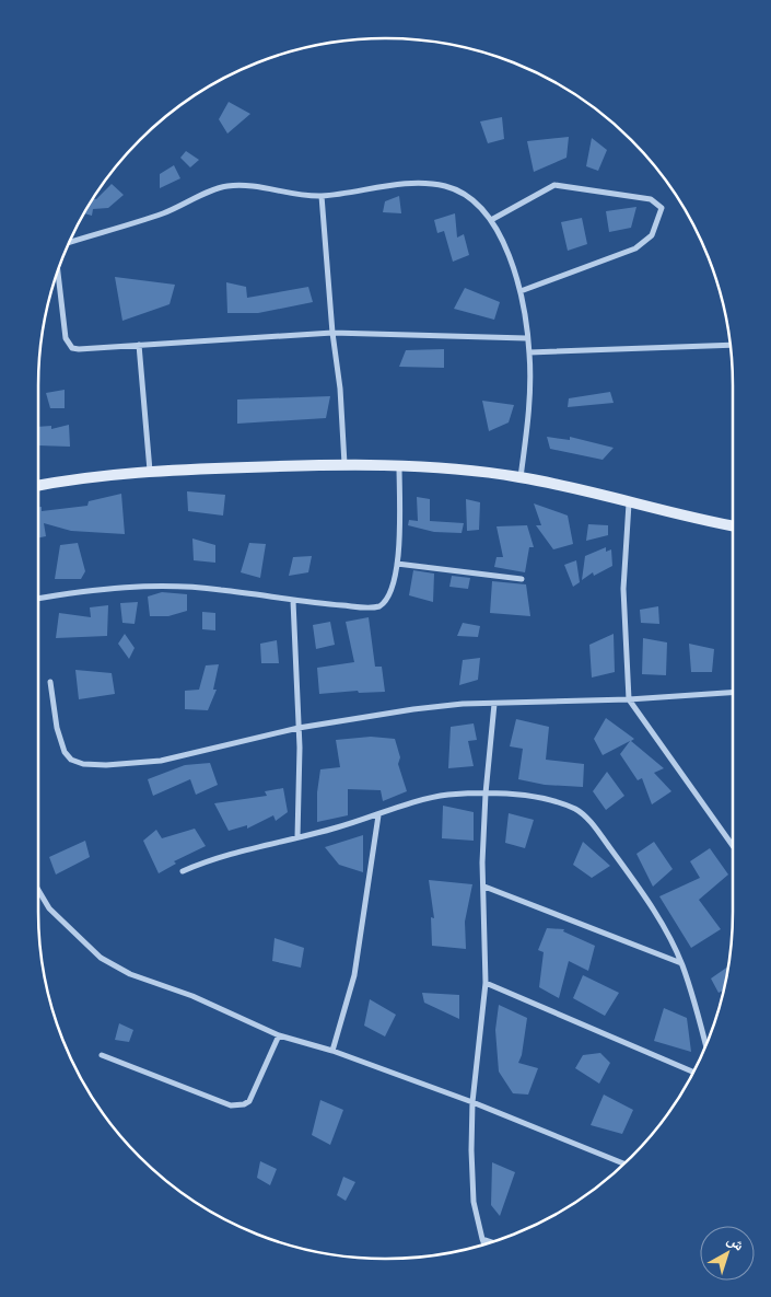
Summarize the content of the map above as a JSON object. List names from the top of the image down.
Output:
{
  "north": "top right"
}
